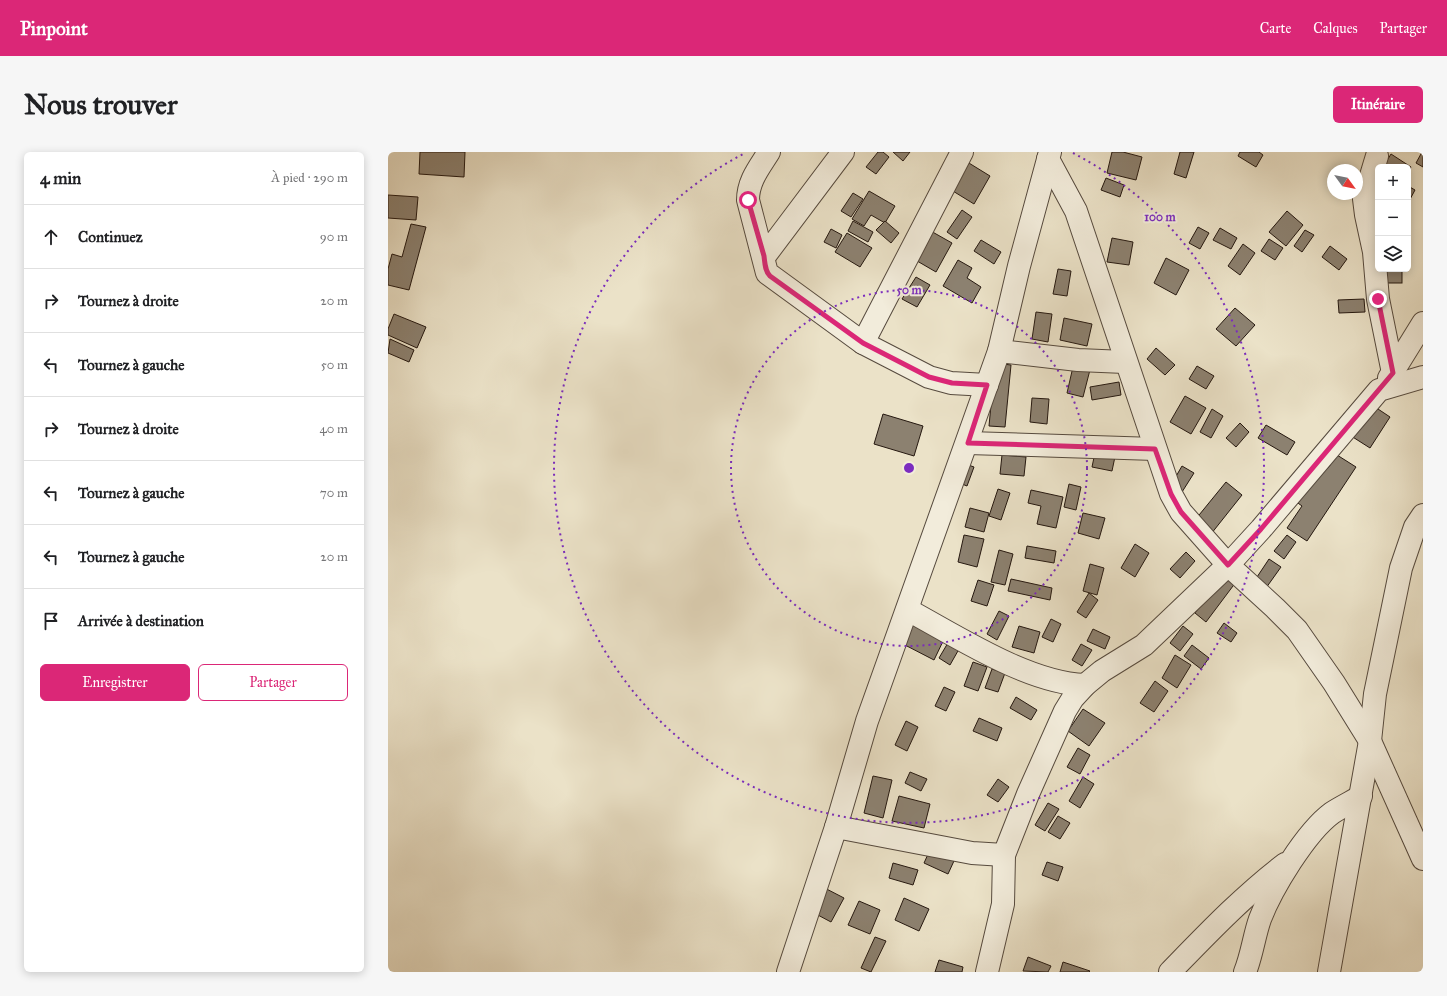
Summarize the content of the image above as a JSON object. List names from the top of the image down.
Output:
{
  "north": "bottom right",
  "page": {
    "header": "Pinpoint",
    "nav": ["Carte", "Calques", "Partager"],
    "buttons": [
      "Itinéraire",
      ["Enregistrer", "Partager"]
    ],
    "title": "Nous trouver",
    "heading": ["4 min", "À pied · 290 m"],
    "map_buttons": ["+", "−"],
    "list": [
      ["Continuez", "90 m"],
      ["Tournez à droite", "20 m"],
      ["Tournez à gauche", "50 m"],
      ["Tournez à droite", "40 m"],
      ["Tournez à gauche", "70 m"],
      ["Tournez à gauche", "20 m"],
      "Arrivée à destination"
    ]
  },
  "rings": ["100 m", "50 m"]
}
